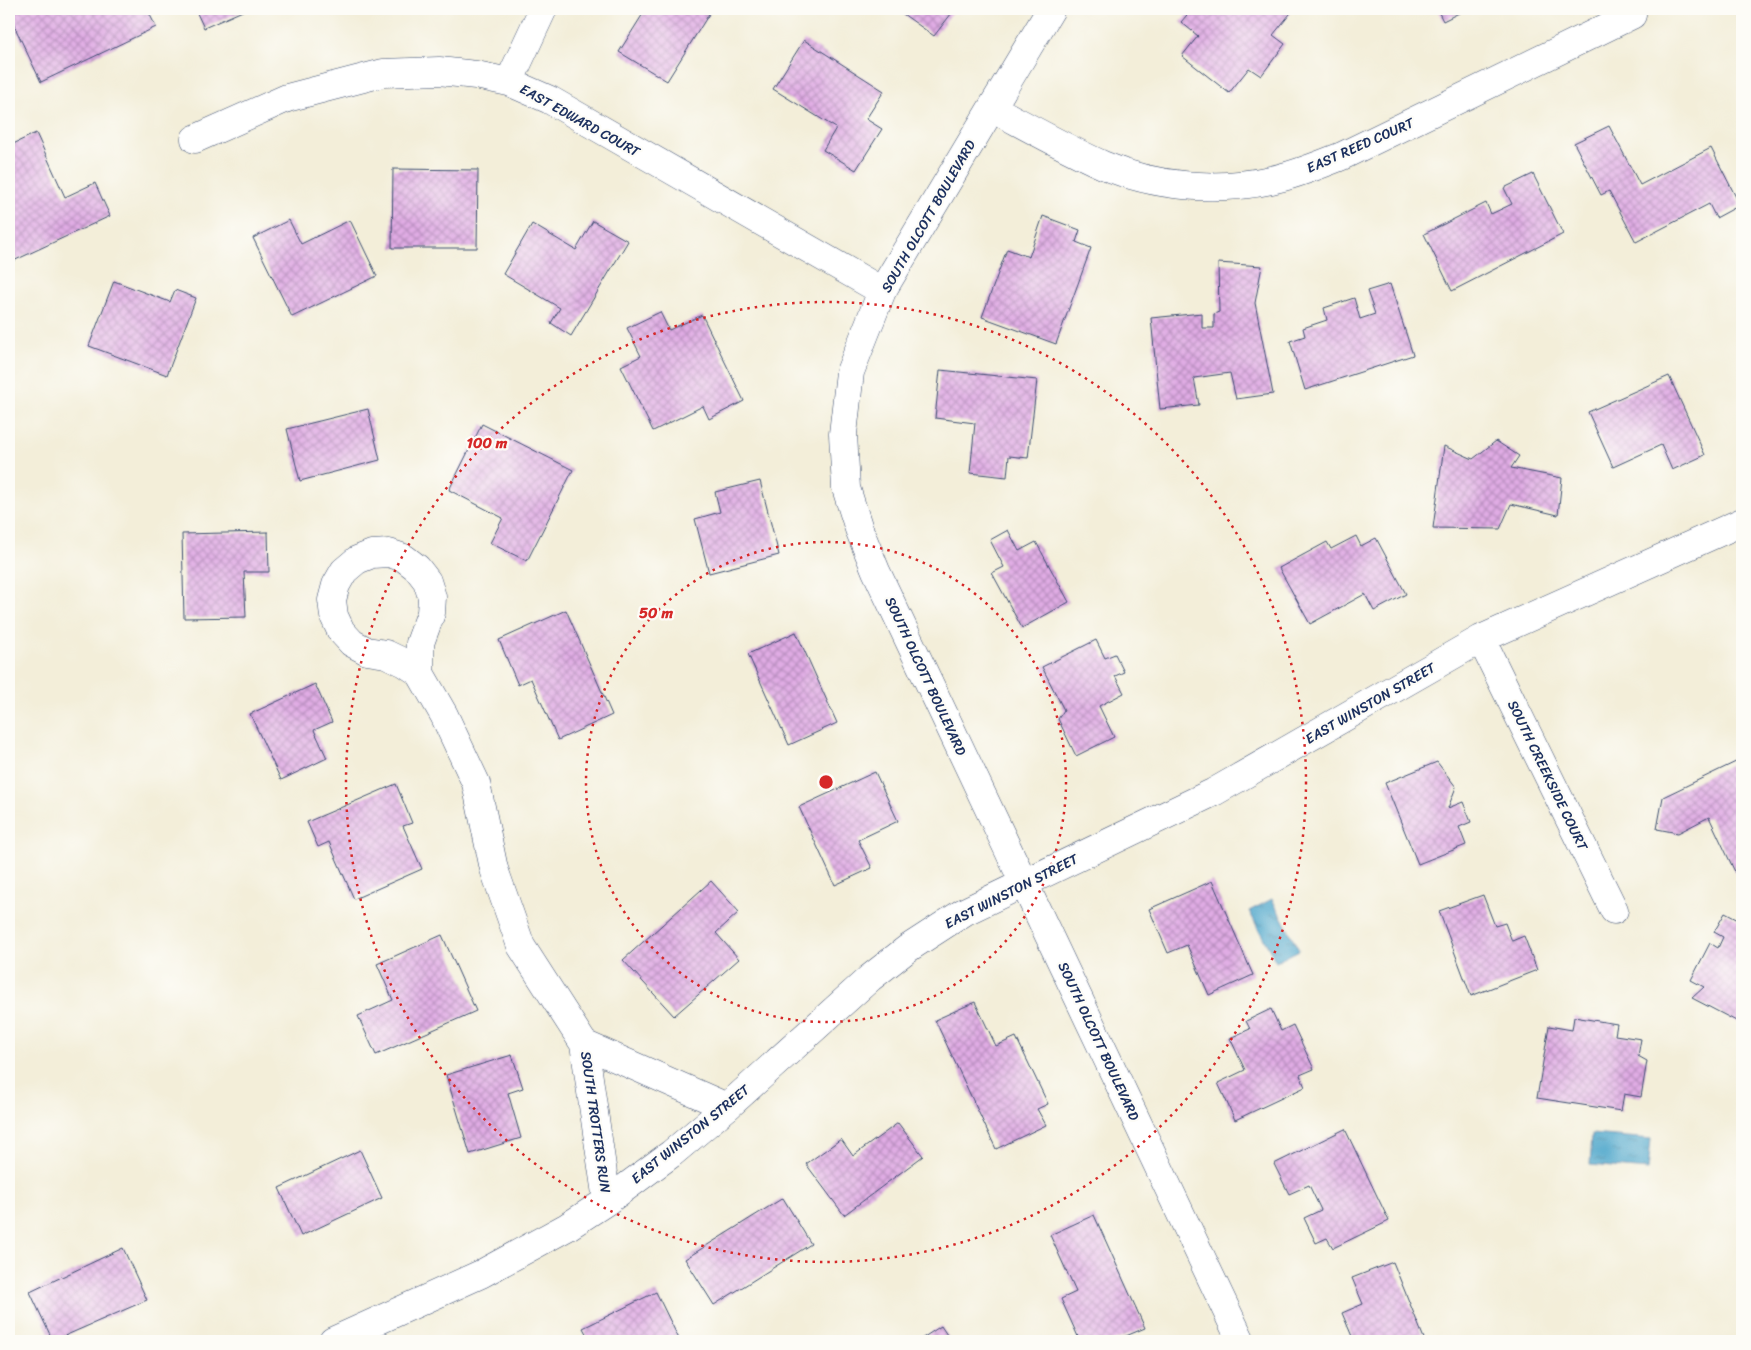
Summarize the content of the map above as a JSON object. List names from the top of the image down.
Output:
{
  "streets": {
    "street": [
      "EAST EDWARD COURT",
      "EAST REED COURT",
      "SOUTH OLCOTT BOULEVARD",
      "EAST WINSTON STREET",
      "SOUTH CREEKSIDE COURT",
      "SOUTH TROTTERS RUN"
    ]
  },
  "crossings": [
    ["EAST EDWARD COURT", "SOUTH OLCOTT BOULEVARD"],
    ["EAST REED COURT", "SOUTH OLCOTT BOULEVARD"],
    ["SOUTH OLCOTT BOULEVARD", "EAST WINSTON STREET"],
    ["EAST WINSTON STREET", "SOUTH CREEKSIDE COURT"],
    ["EAST WINSTON STREET", "SOUTH TROTTERS RUN"]
  ],
  "rings": ["100 m", "50 m"]
}
